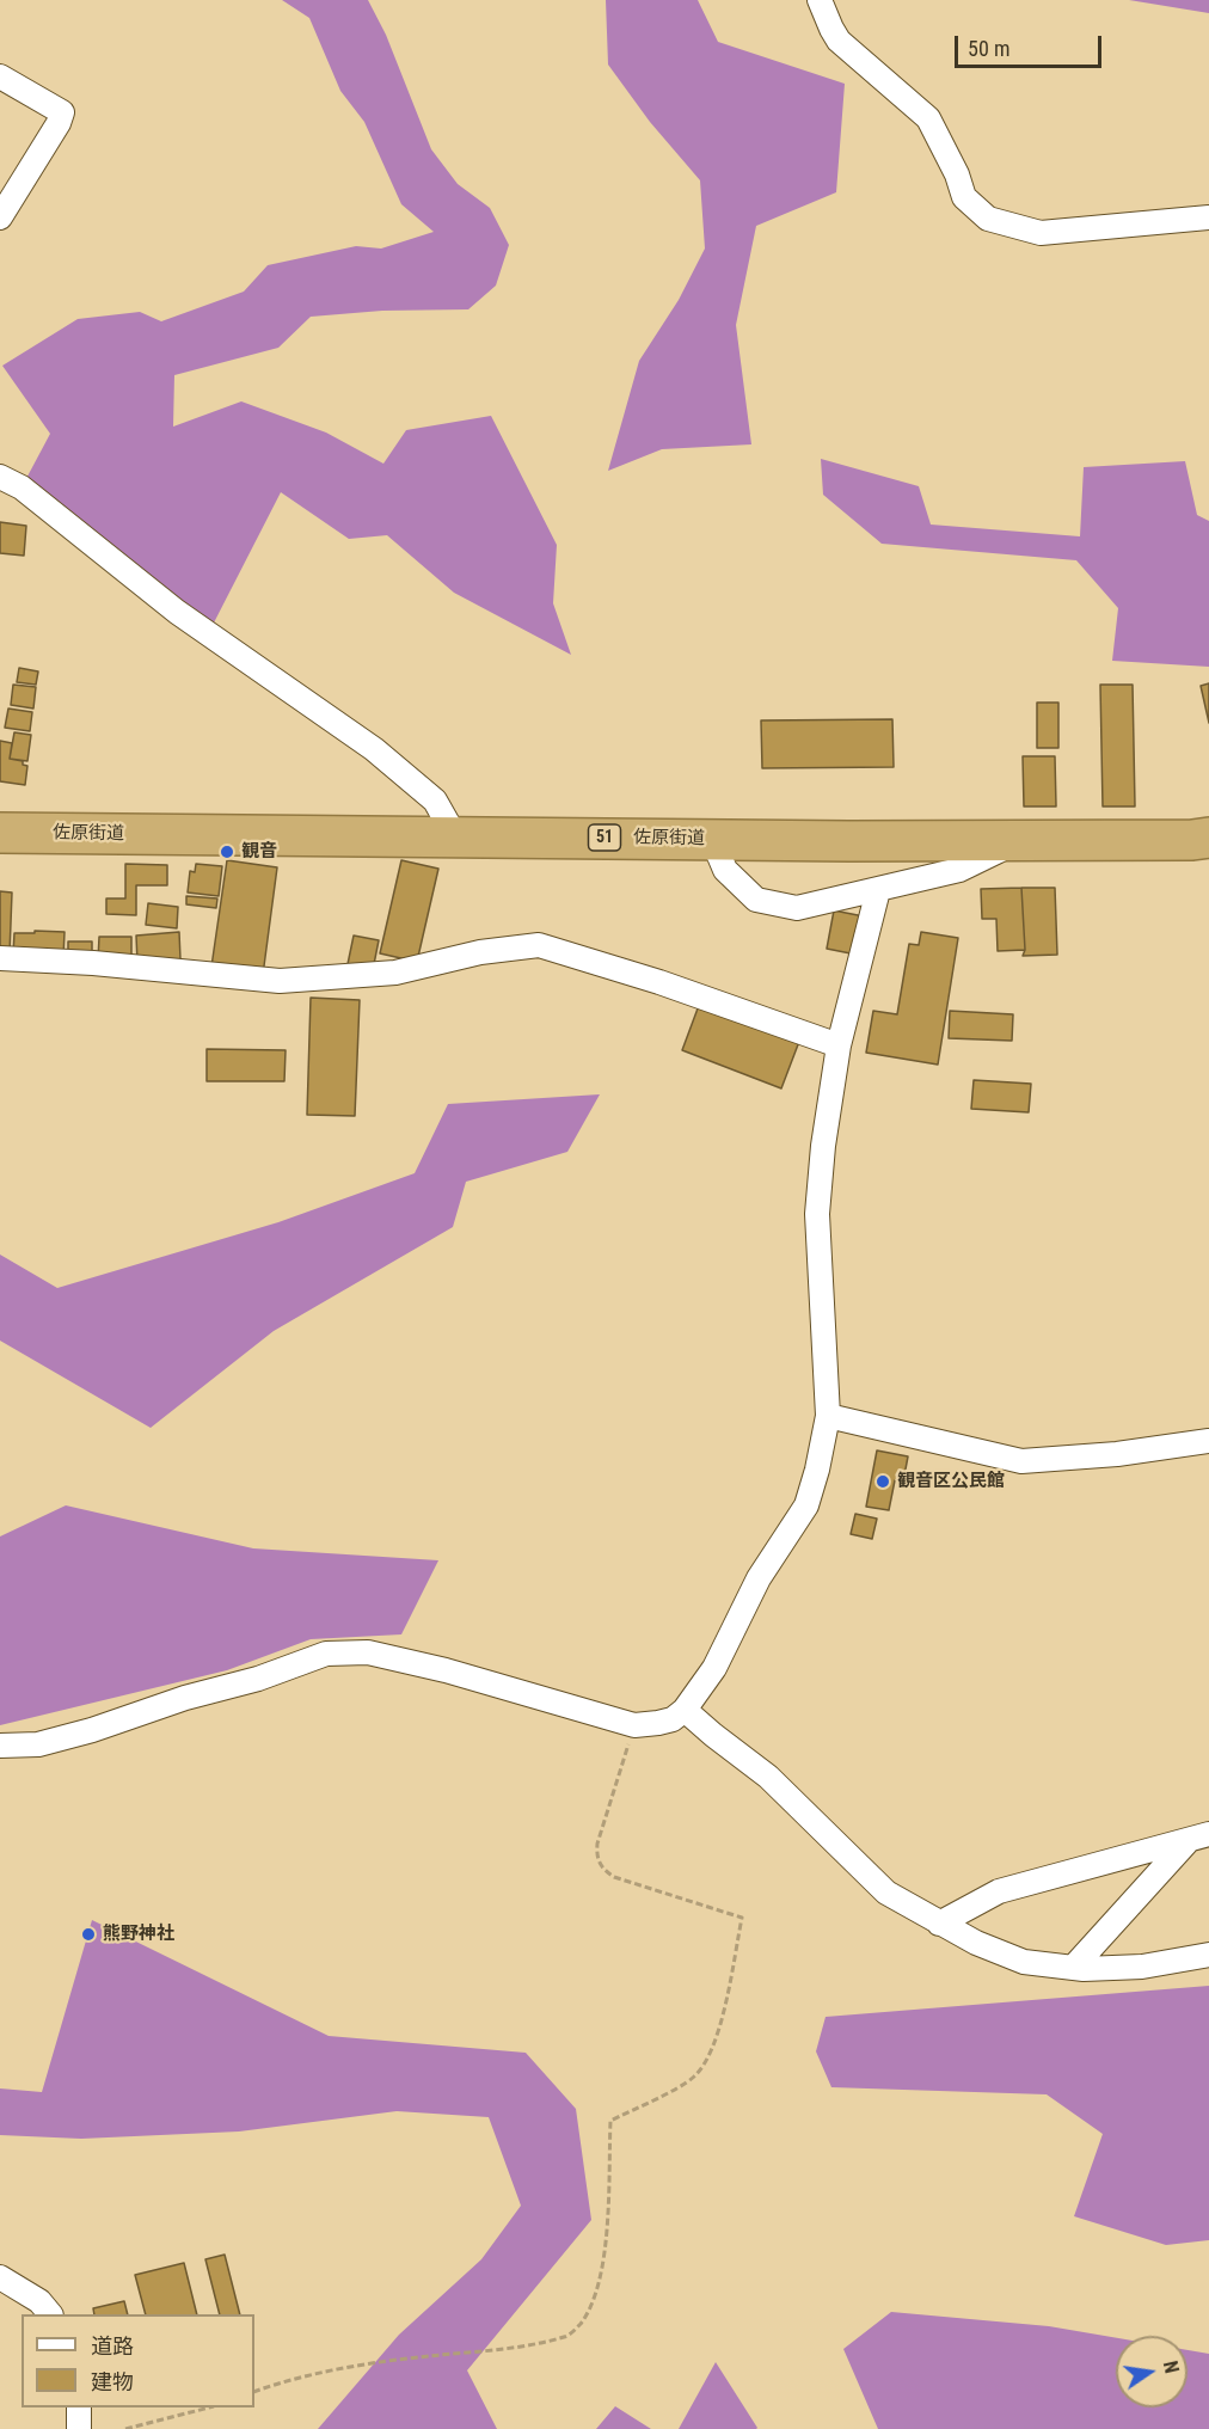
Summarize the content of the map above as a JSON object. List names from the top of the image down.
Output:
{
  "streets": {
    "highway": ["佐原街道", "51"]
  },
  "places": ["観音", "観音区公民館", "熊野神社"],
  "legend": ["道路", "建物"],
  "scale_bar": "50 m",
  "north": "right"
}
